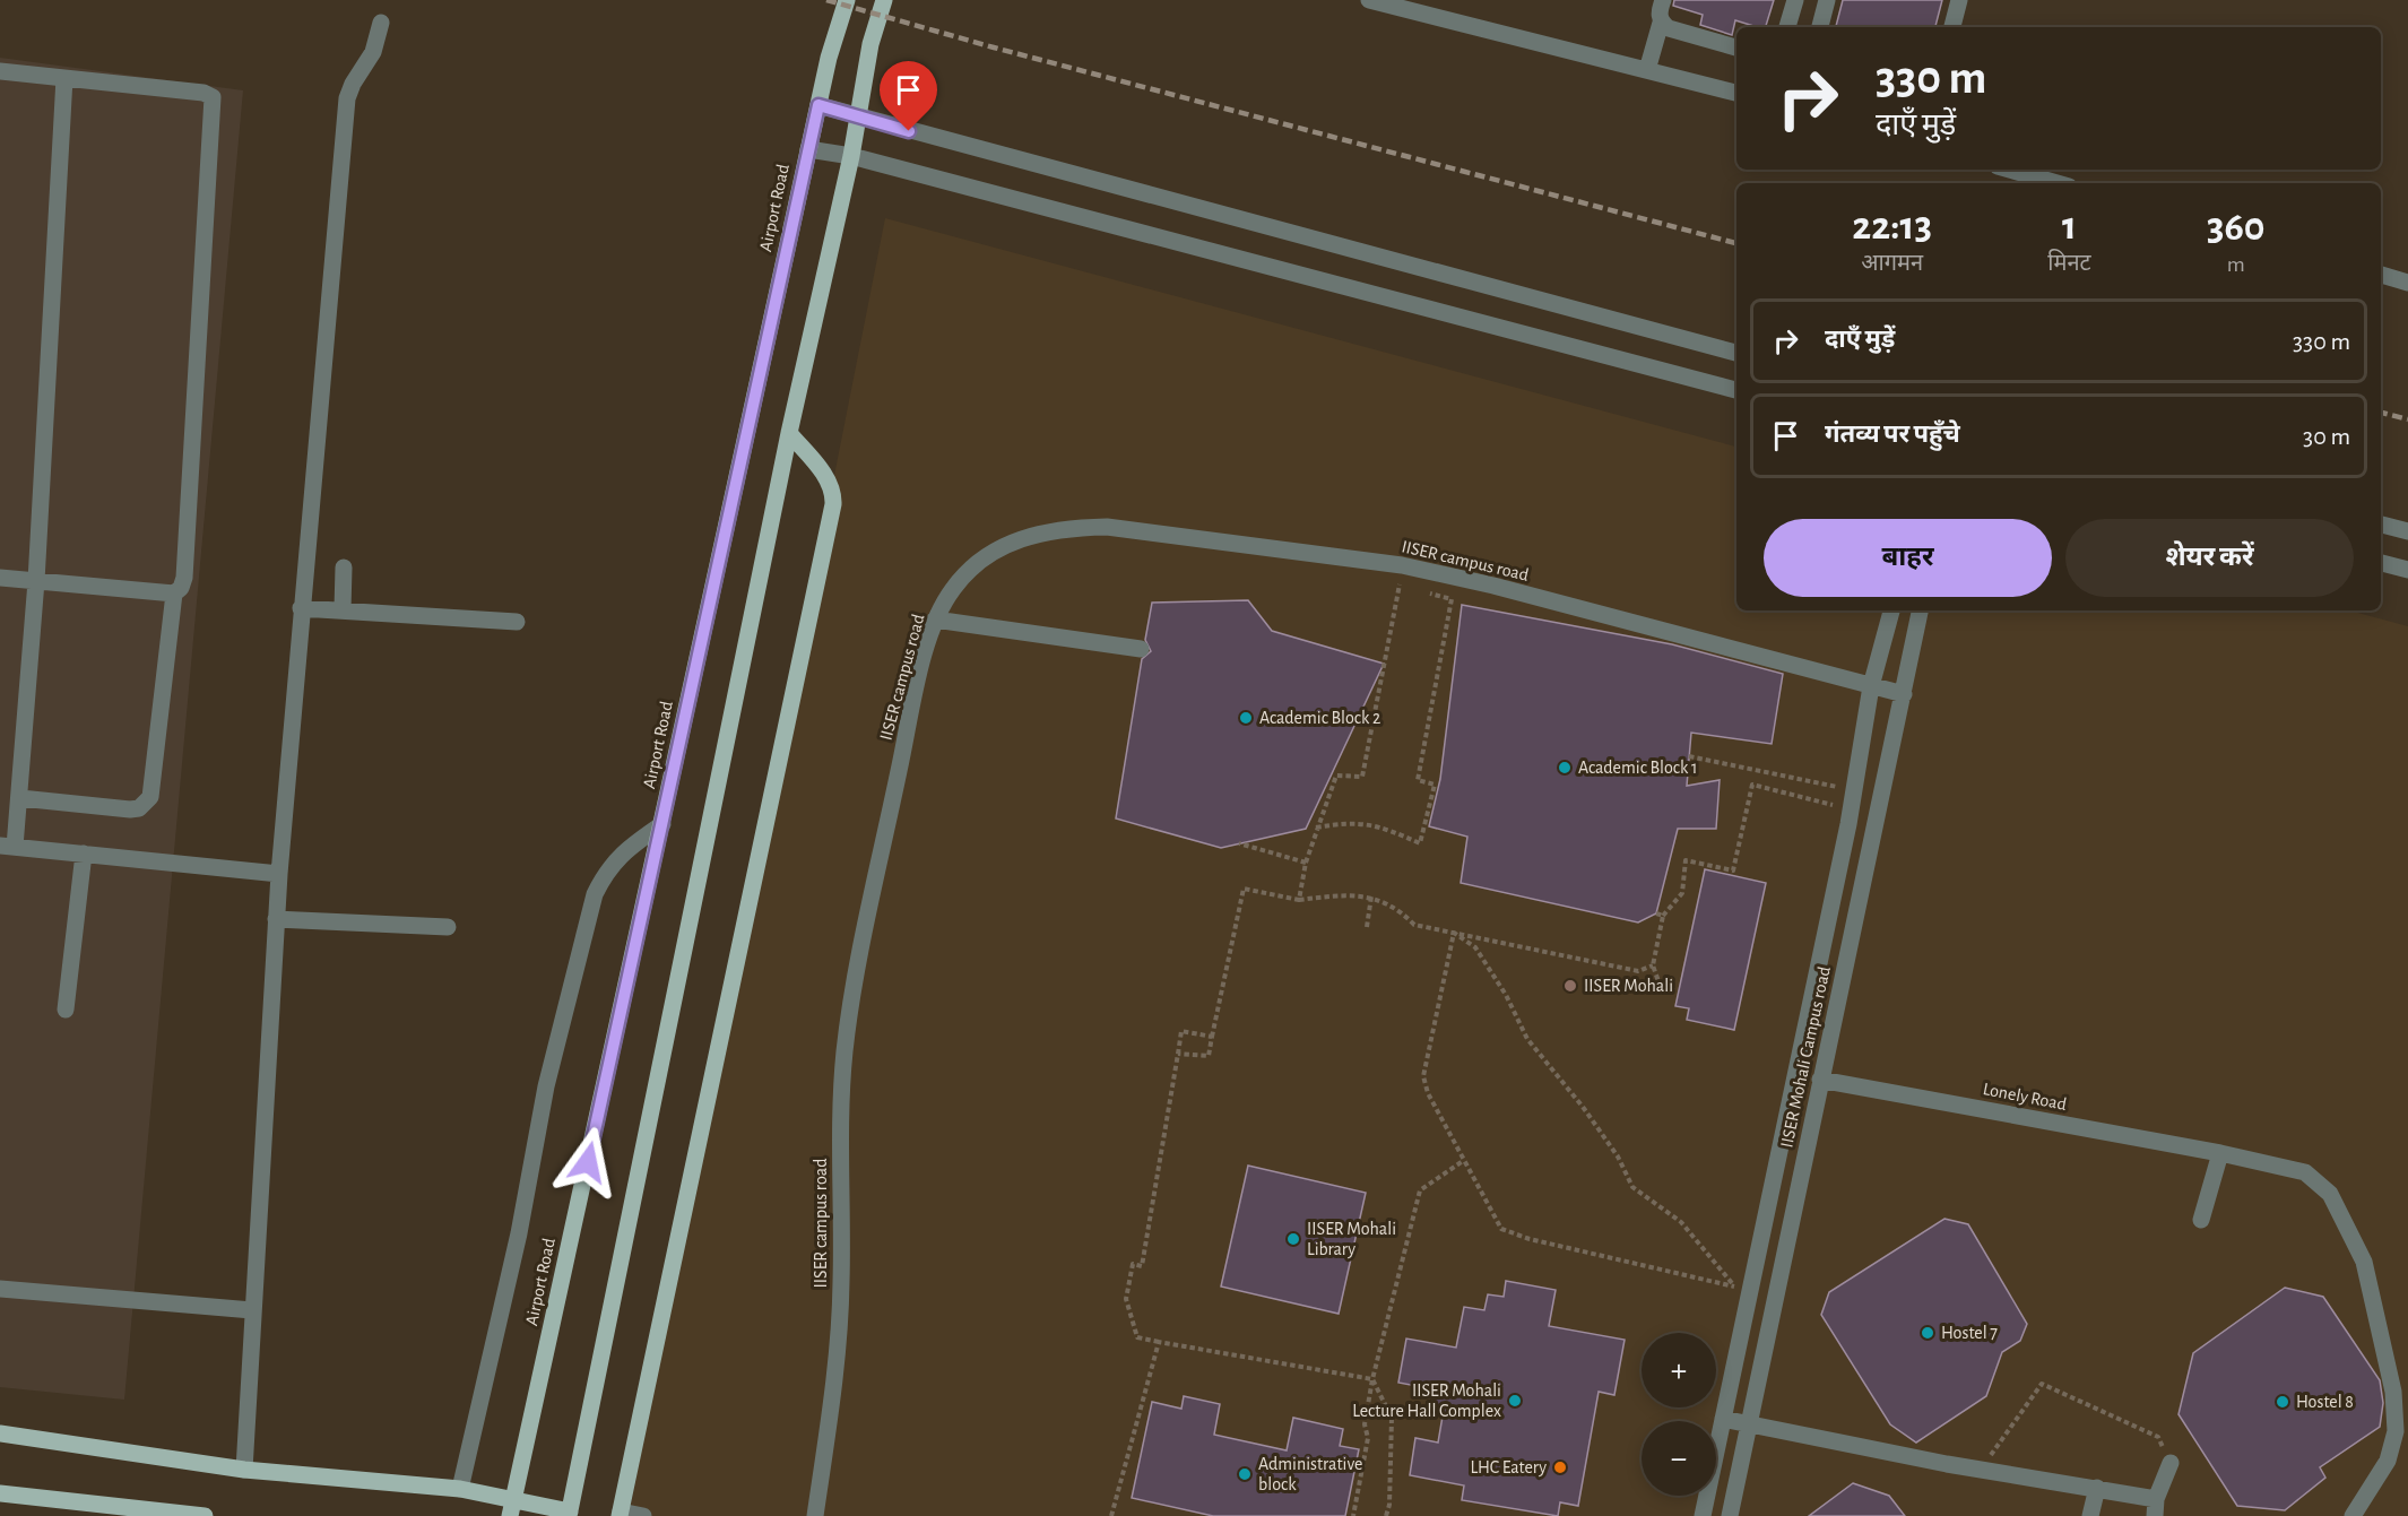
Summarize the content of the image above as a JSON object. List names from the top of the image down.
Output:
{
  "streets": {
    "main road": ["Airport Road"],
    "street": ["IISER campus road", "IISER Mohali Campus road", "Lonely Road"]
  },
  "crossings": [
    ["IISER campus road", "IISER Mohali Campus road"],
    ["IISER Mohali Campus road", "Lonely Road"]
  ],
  "places": [
    "Academic Block 2",
    "Academic Block 1",
    "IISER Mohali",
    "IISER Mohali Library",
    "Hostel 7",
    "IISER Mohali Lecture Hall Complex",
    "Hostel 8",
    "LHC Eatery",
    "Administrative block"
  ],
  "page": {
    "turn": ["330 m", "दाएँ मुड़ें"],
    "eta": [
      "22:13",
      "आगमन",
      "1",
      "मिनट",
      "360",
      "m"
    ],
    "list": [
      {
        "name": "दाएँ मुड़ें",
        "value": "330 m"
      },
      {
        "name": "गंतव्य पर पहुँचे",
        "value": "30 m"
      }
    ],
    "buttons": ["बाहर", "शेयर करें"],
    "map_buttons": ["+", "−"]
  }
}
